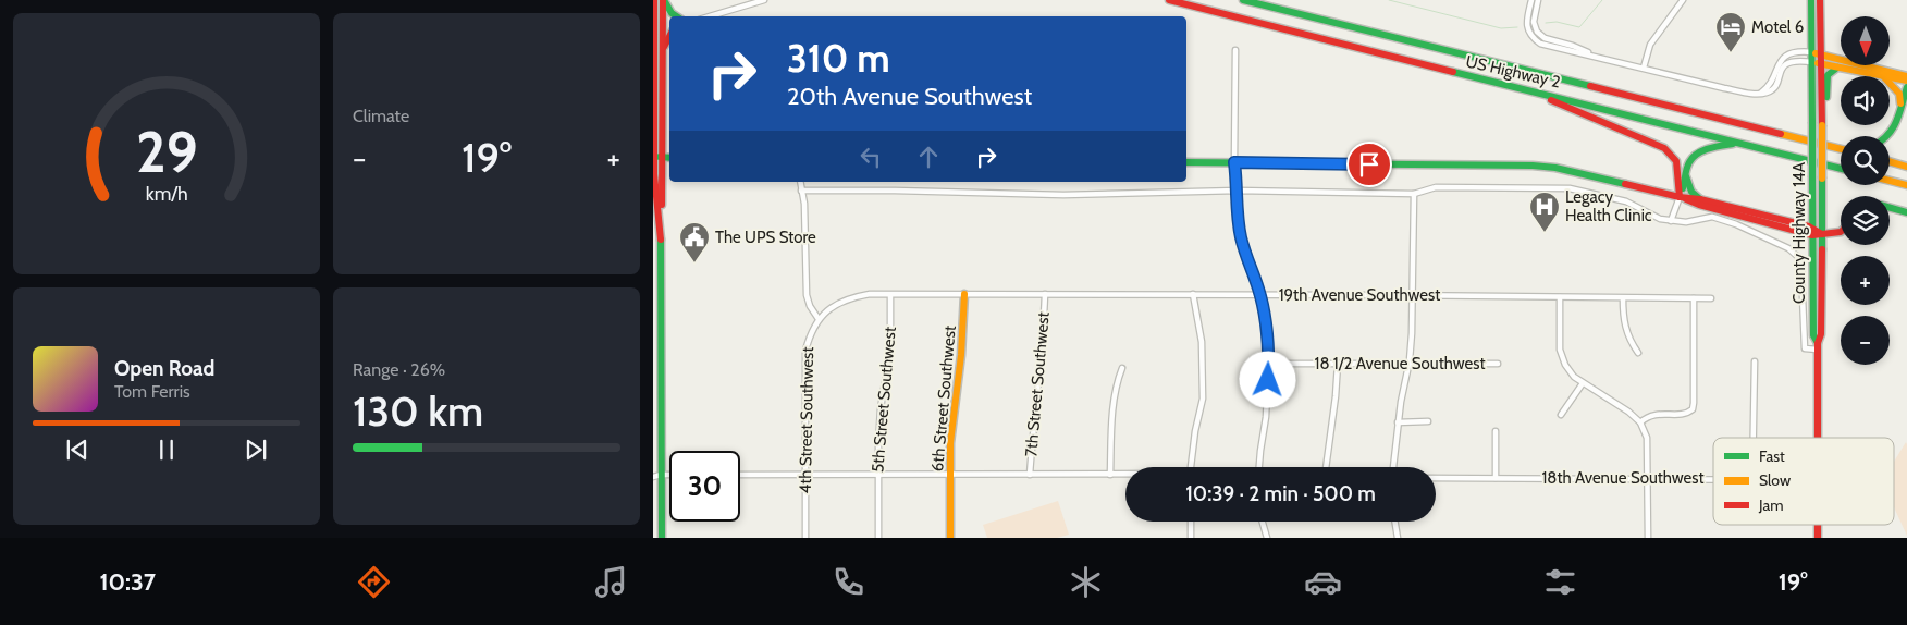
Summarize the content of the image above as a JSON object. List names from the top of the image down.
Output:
{
  "streets": {
    "main road": ["US Highway 2", "County Highway 14A", "6th Street Southwest"],
    "street": [
      "19th Avenue Southwest",
      "18 1/2 Avenue Southwest",
      "7th Street Southwest",
      "5th Street Southwest",
      "4th Street Southwest",
      "18th Avenue Southwest"
    ]
  },
  "crossings": [
    ["19th Avenue Southwest", "7th Street Southwest"],
    ["19th Avenue Southwest", "6th Street Southwest"],
    ["19th Avenue Southwest", "5th Street Southwest"],
    ["19th Avenue Southwest", "4th Street Southwest"]
  ],
  "places": {
    "hotel": ["Motel 6"],
    "hospital": ["Legacy Health Clinic"],
    "public building": ["The UPS Store"]
  },
  "legend": ["Fast", "Slow", "Jam"],
  "north": "bottom",
  "page": {
    "tile": [
      "Climate",
      ["Range · 26%", "130 km"]
    ],
    "map_buttons": ["+", "−"],
    "turn": ["310 m", "20th Avenue Southwest"],
    "heat": ["−", "19°", "+"],
    "song": ["Open Road", "Tom Ferris"],
    "limit": "30",
    "trip": "10:39 · 2 min · 500 m",
    "tabs": ["10:37", "19°"],
    "gauge": ["29", "km/h"]
  }
}
